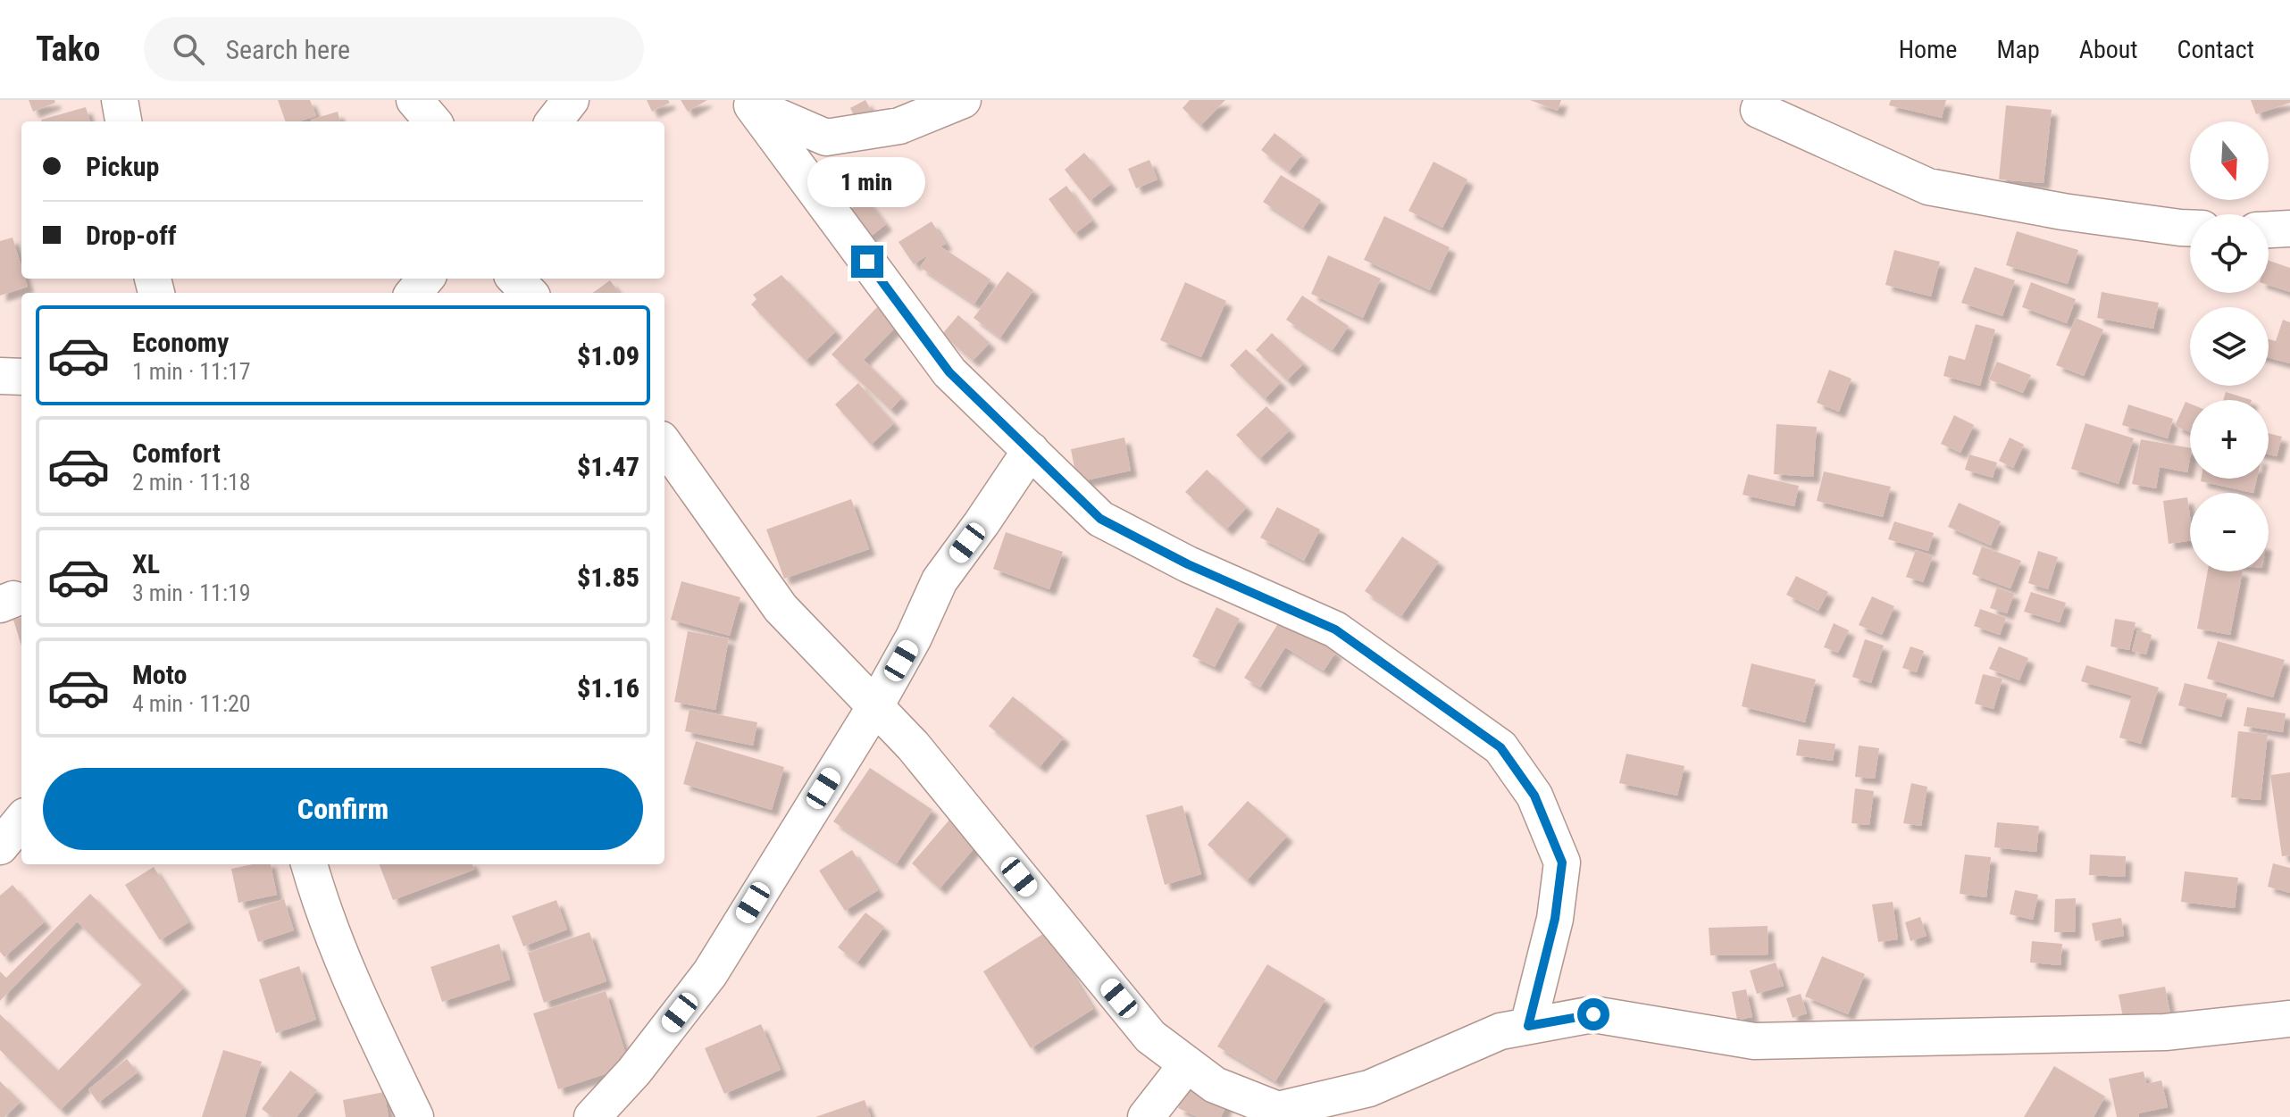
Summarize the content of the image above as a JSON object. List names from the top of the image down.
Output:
{
  "north": "bottom",
  "page": {
    "header": "Tako",
    "search": "Search here",
    "nav": [
      "Home",
      "Map",
      "About",
      "Contact"
    ],
    "map_buttons": ["+", "−"],
    "banner": ["Pickup", "Drop-off"],
    "bubble": "1 min",
    "list": [
      {
        "name": "Economy",
        "note": "1 min · 11:17",
        "value": "$1.09"
      },
      {
        "name": "Comfort",
        "note": "2 min · 11:18",
        "value": "$1.47"
      },
      {
        "name": "XL",
        "note": "3 min · 11:19",
        "value": "$1.85"
      },
      {
        "name": "Moto",
        "note": "4 min · 11:20",
        "value": "$1.16"
      }
    ],
    "buttons": "Confirm"
  }
}
